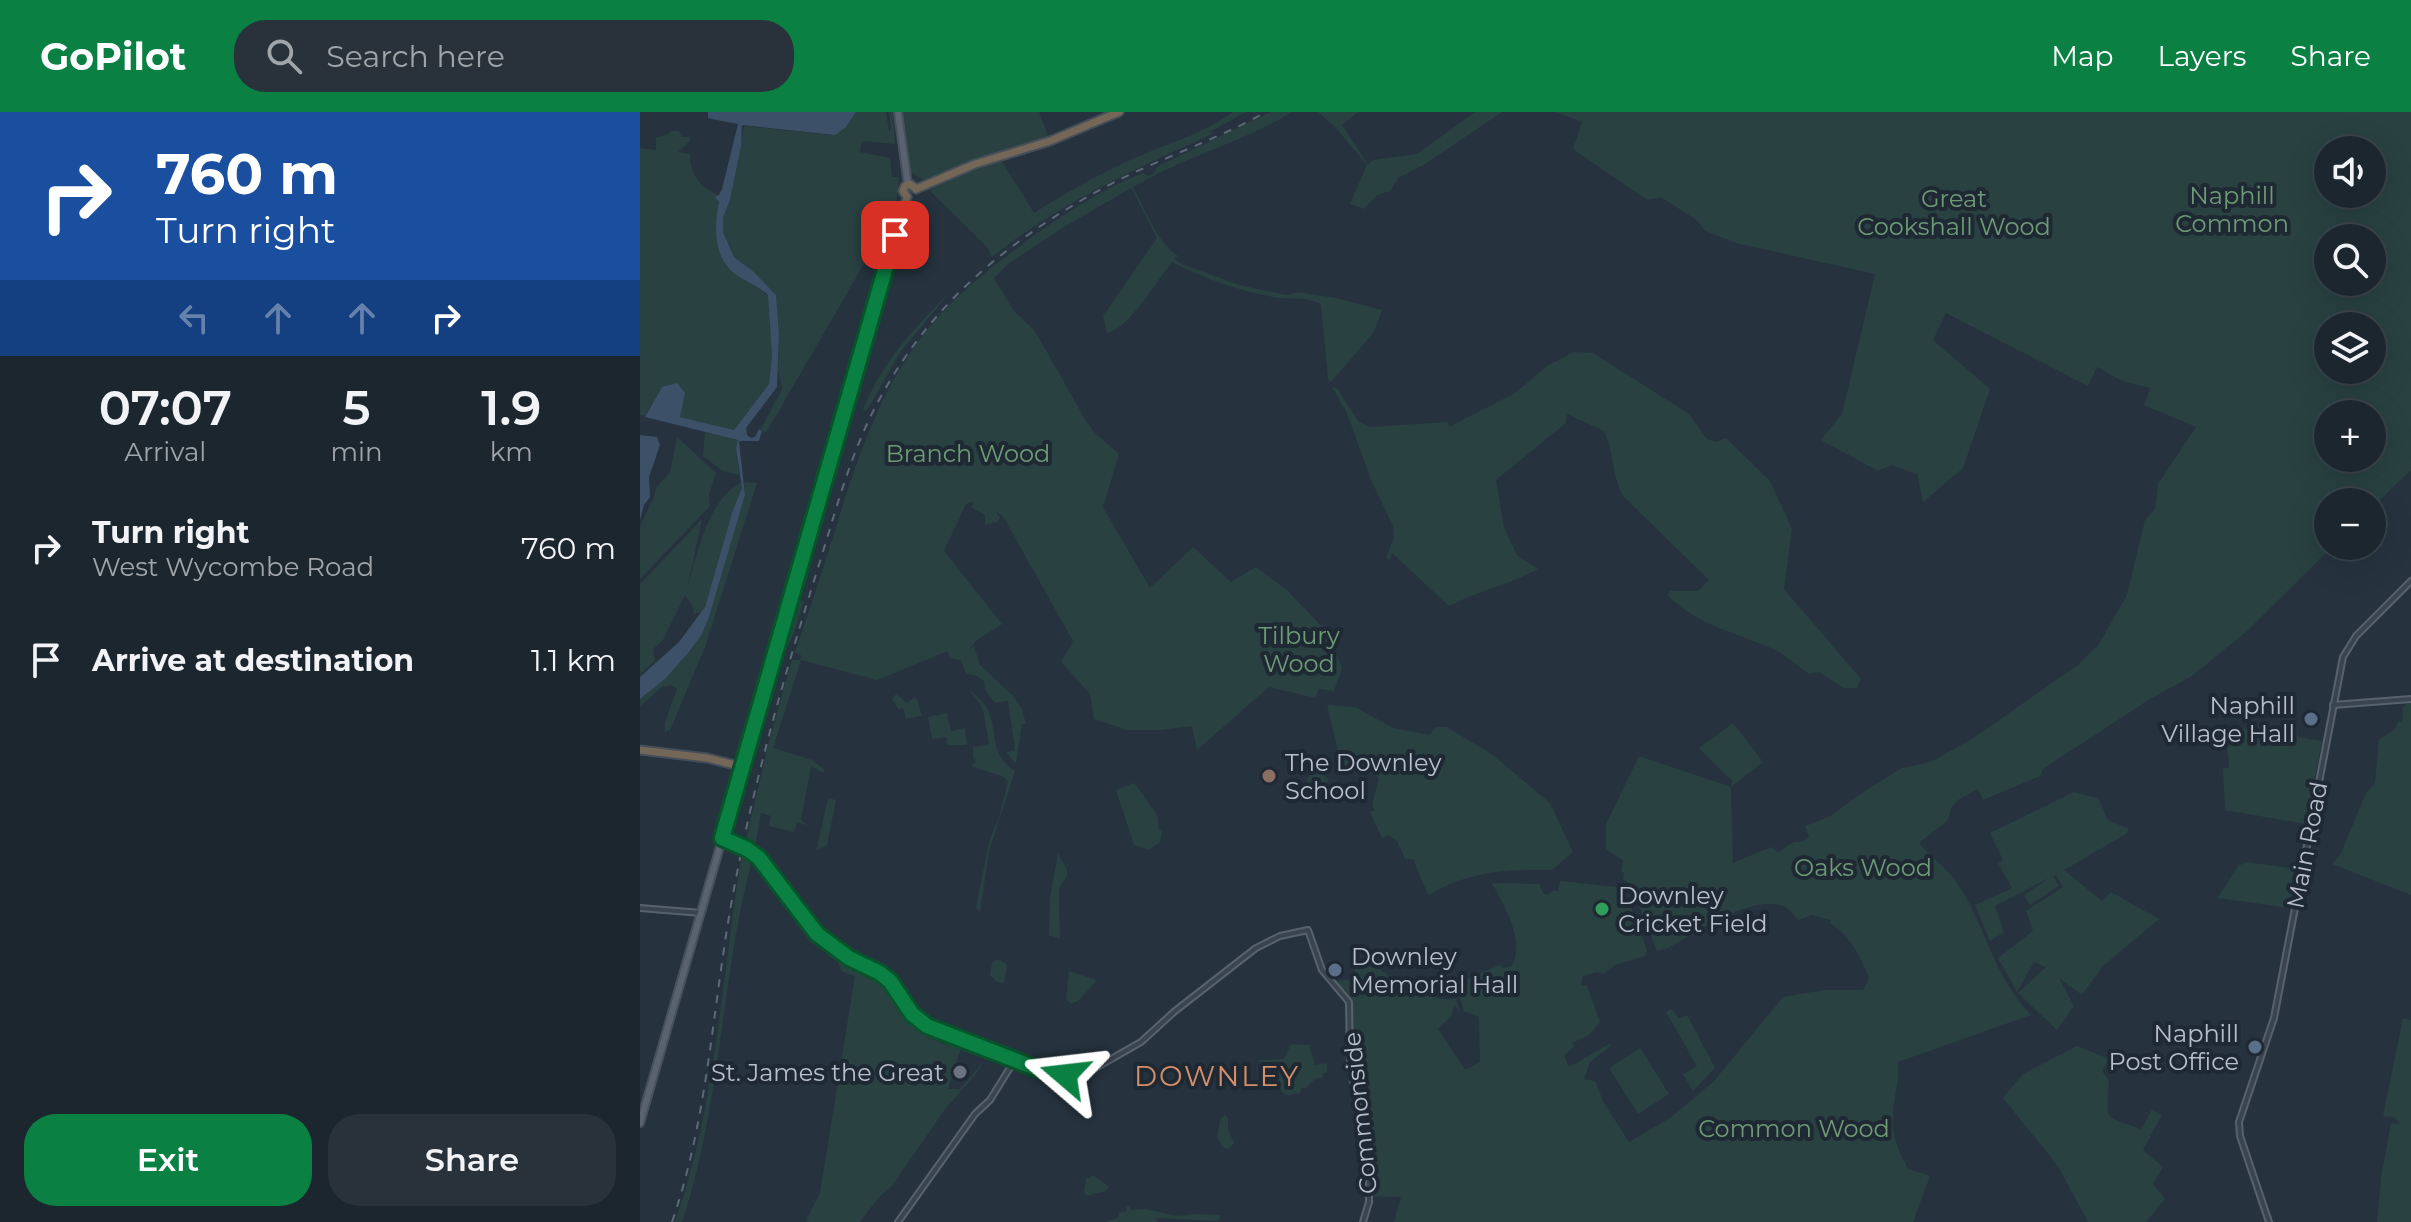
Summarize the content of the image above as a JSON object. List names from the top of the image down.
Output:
{
  "streets": {
    "street": ["Main Road", "Commonside"]
  },
  "districts": ["DOWNLEY"],
  "parks": [
    "Naphill Common",
    "Great Cookshall Wood",
    "Branch Wood",
    "Tilbury Wood",
    "Oaks Wood",
    "Common Wood"
  ],
  "places": [
    "Naphill Village Hall",
    "The Downley School",
    "Downley Cricket Field",
    "Downley Memorial Hall",
    "Naphill Post Office",
    "St. James the Great"
  ],
  "page": {
    "header": "GoPilot",
    "search": "Search here",
    "nav": ["Map", "Layers", "Share"],
    "turn": ["760 m", "Turn right"],
    "map_buttons": ["+", "−"],
    "eta": [
      "07:07",
      "Arrival",
      "5",
      "min",
      "1.9",
      "km"
    ],
    "list": [
      {
        "name": "Turn right",
        "note": "West Wycombe Road",
        "value": "760 m"
      },
      {
        "name": "Arrive at destination",
        "value": "1.1 km"
      }
    ],
    "buttons": ["Exit", "Share"]
  }
}
